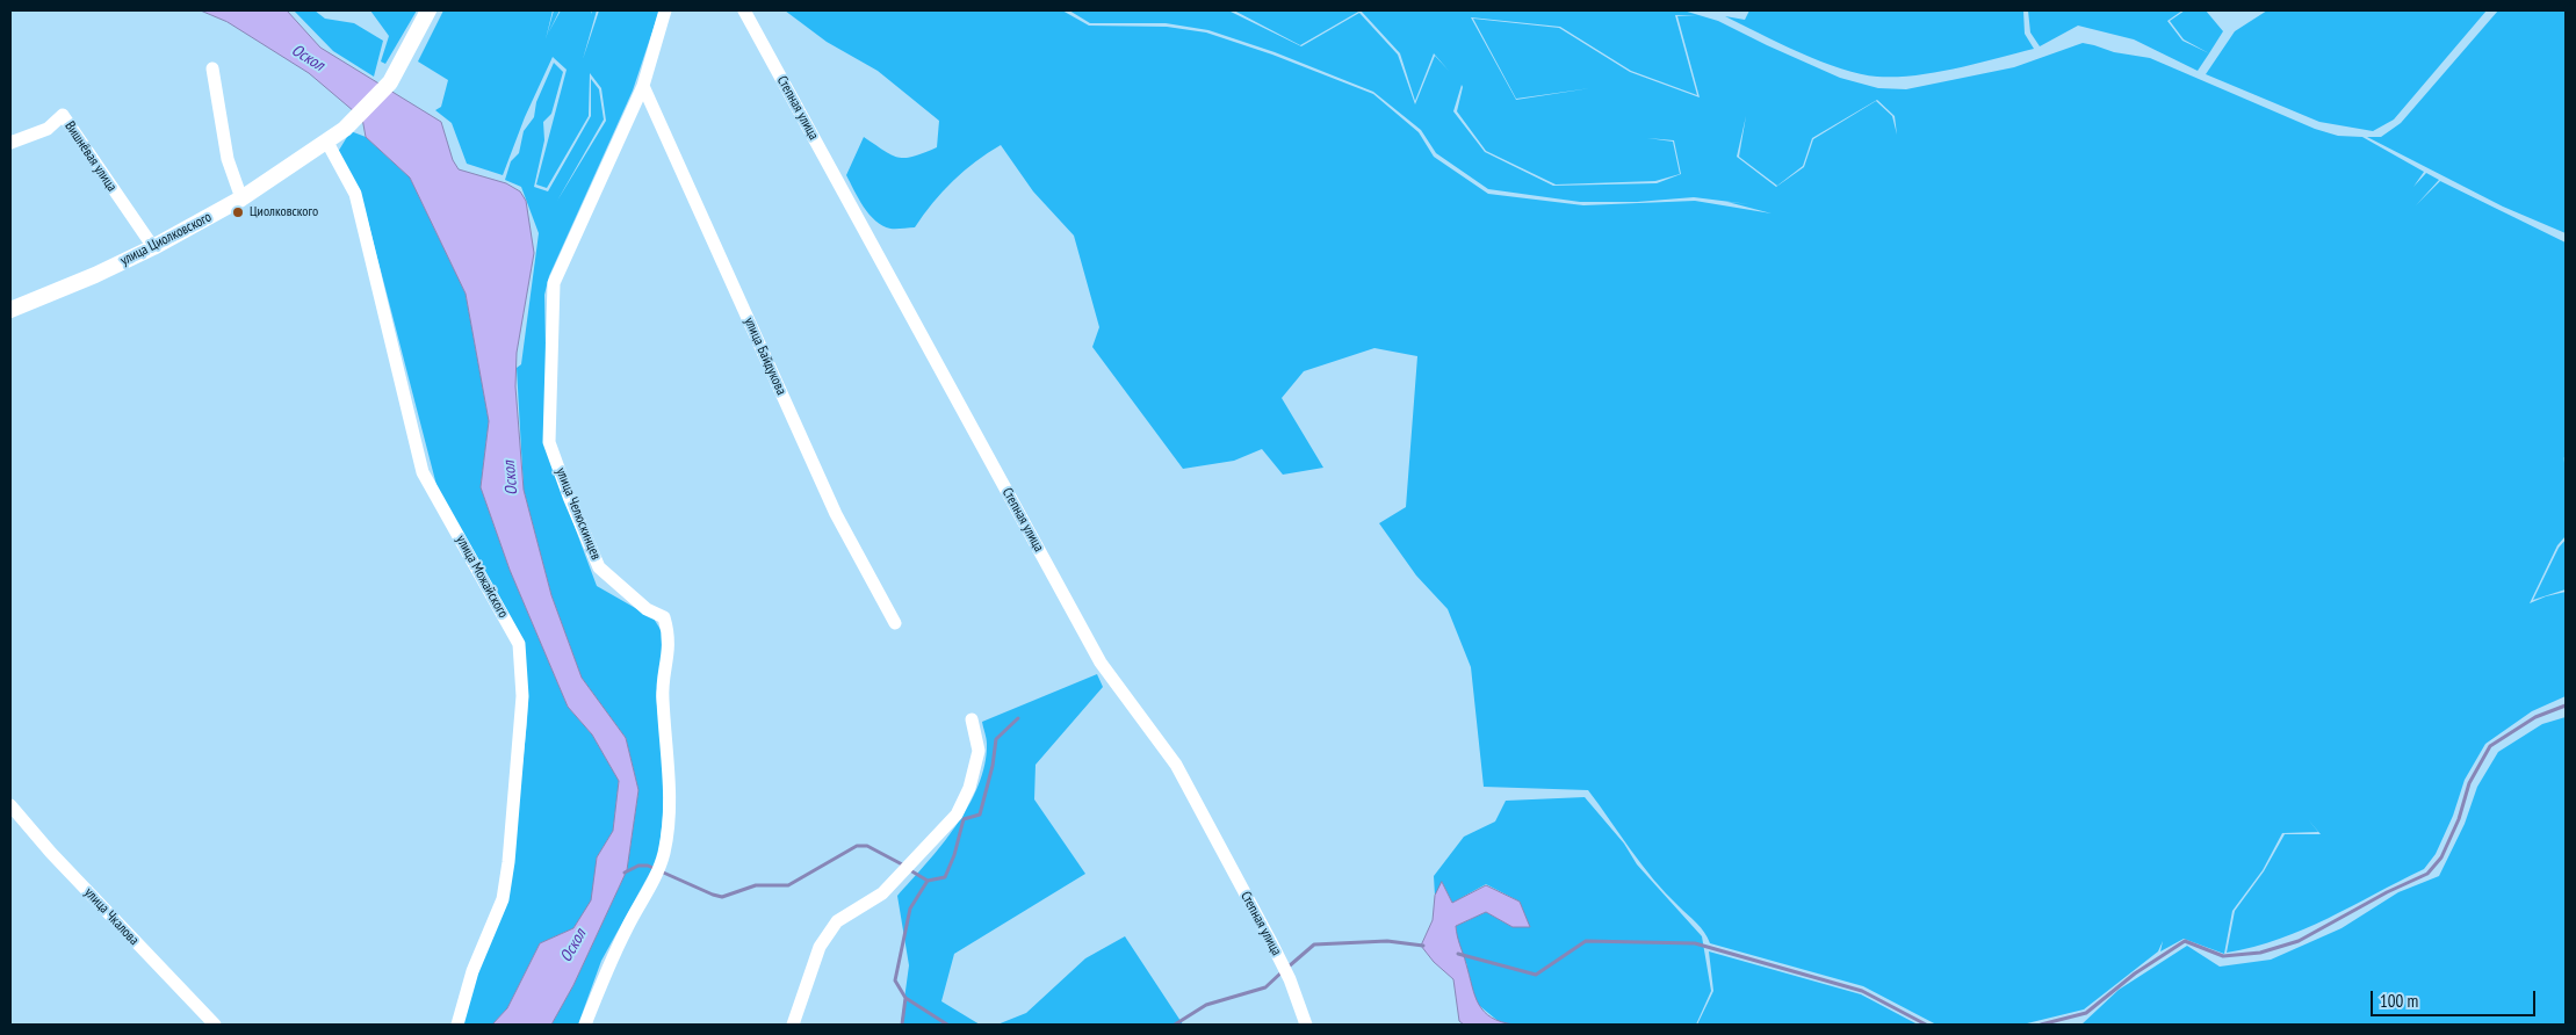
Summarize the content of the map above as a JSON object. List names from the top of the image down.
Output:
{
  "streets": {
    "main road": ["улица Циолковского"],
    "street": [
      "Степная улица",
      "Вишнёвая улица",
      "улица Байдукова",
      "улица Челюскинцев",
      "улица Можайского",
      "улица Чкалова"
    ]
  },
  "crossings": [
    ["Вишнёвая улица", "улица Циолковского"],
    ["улица Циолковского", "улица Можайского"],
    ["улица Байдукова", "улица Челюскинцев"]
  ],
  "water": ["Оскол"],
  "places": ["Циолковского"],
  "scale_bar": "100 m"
}
